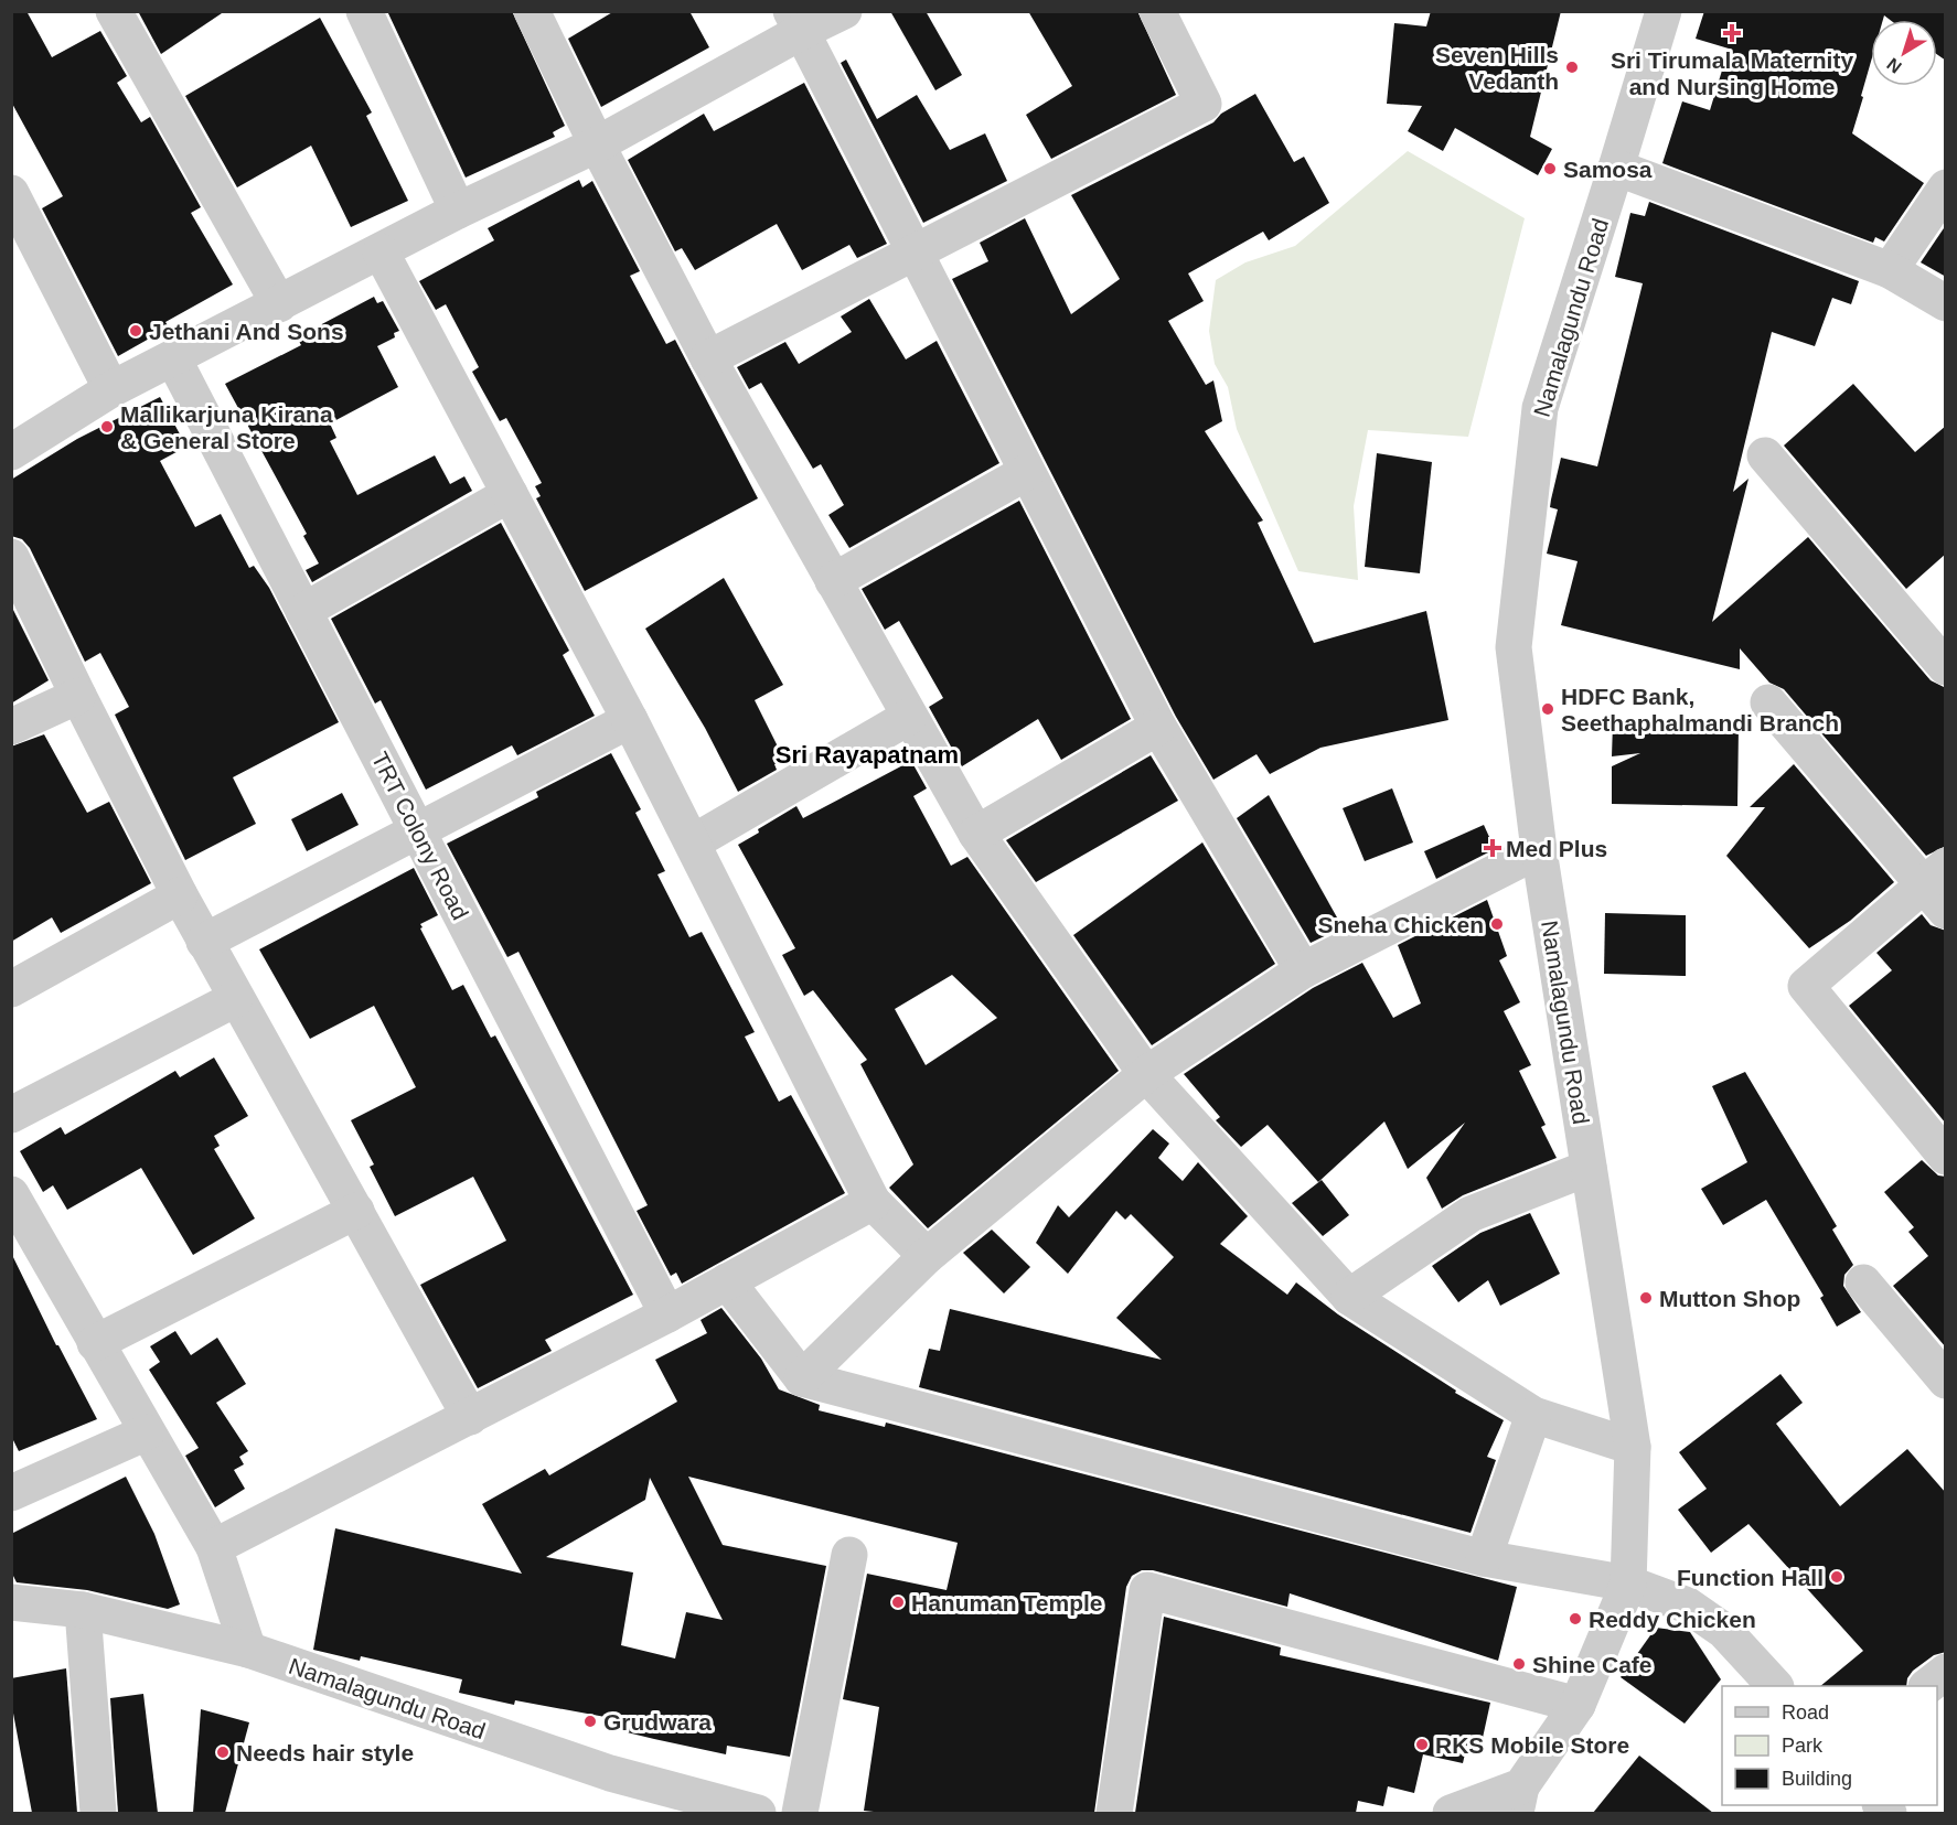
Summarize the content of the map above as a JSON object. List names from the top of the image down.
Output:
{
  "streets": {
    "street": ["Namalagundu Road", "TRT Colony Road"]
  },
  "districts": ["Sri Rayapatnam"],
  "places": {
    "health": ["Sri Tirumala Maternity and Nursing Home", "Med Plus"],
    "other": [
      "Seven Hills Vedanth",
      "Samosa",
      "Jethani And Sons",
      "Mallikarjuna Kirana & General Store",
      "HDFC Bank, Seethaphalmandi Branch",
      "Sneha Chicken",
      "Mutton Shop",
      "Function Hall",
      "Hanuman Temple",
      "Reddy Chicken",
      "Shine Cafe",
      "Grudwara",
      "RKS Mobile Store",
      "Needs hair style"
    ]
  },
  "legend": ["Road", "Park", "Building"],
  "north": "bottom left"
}
